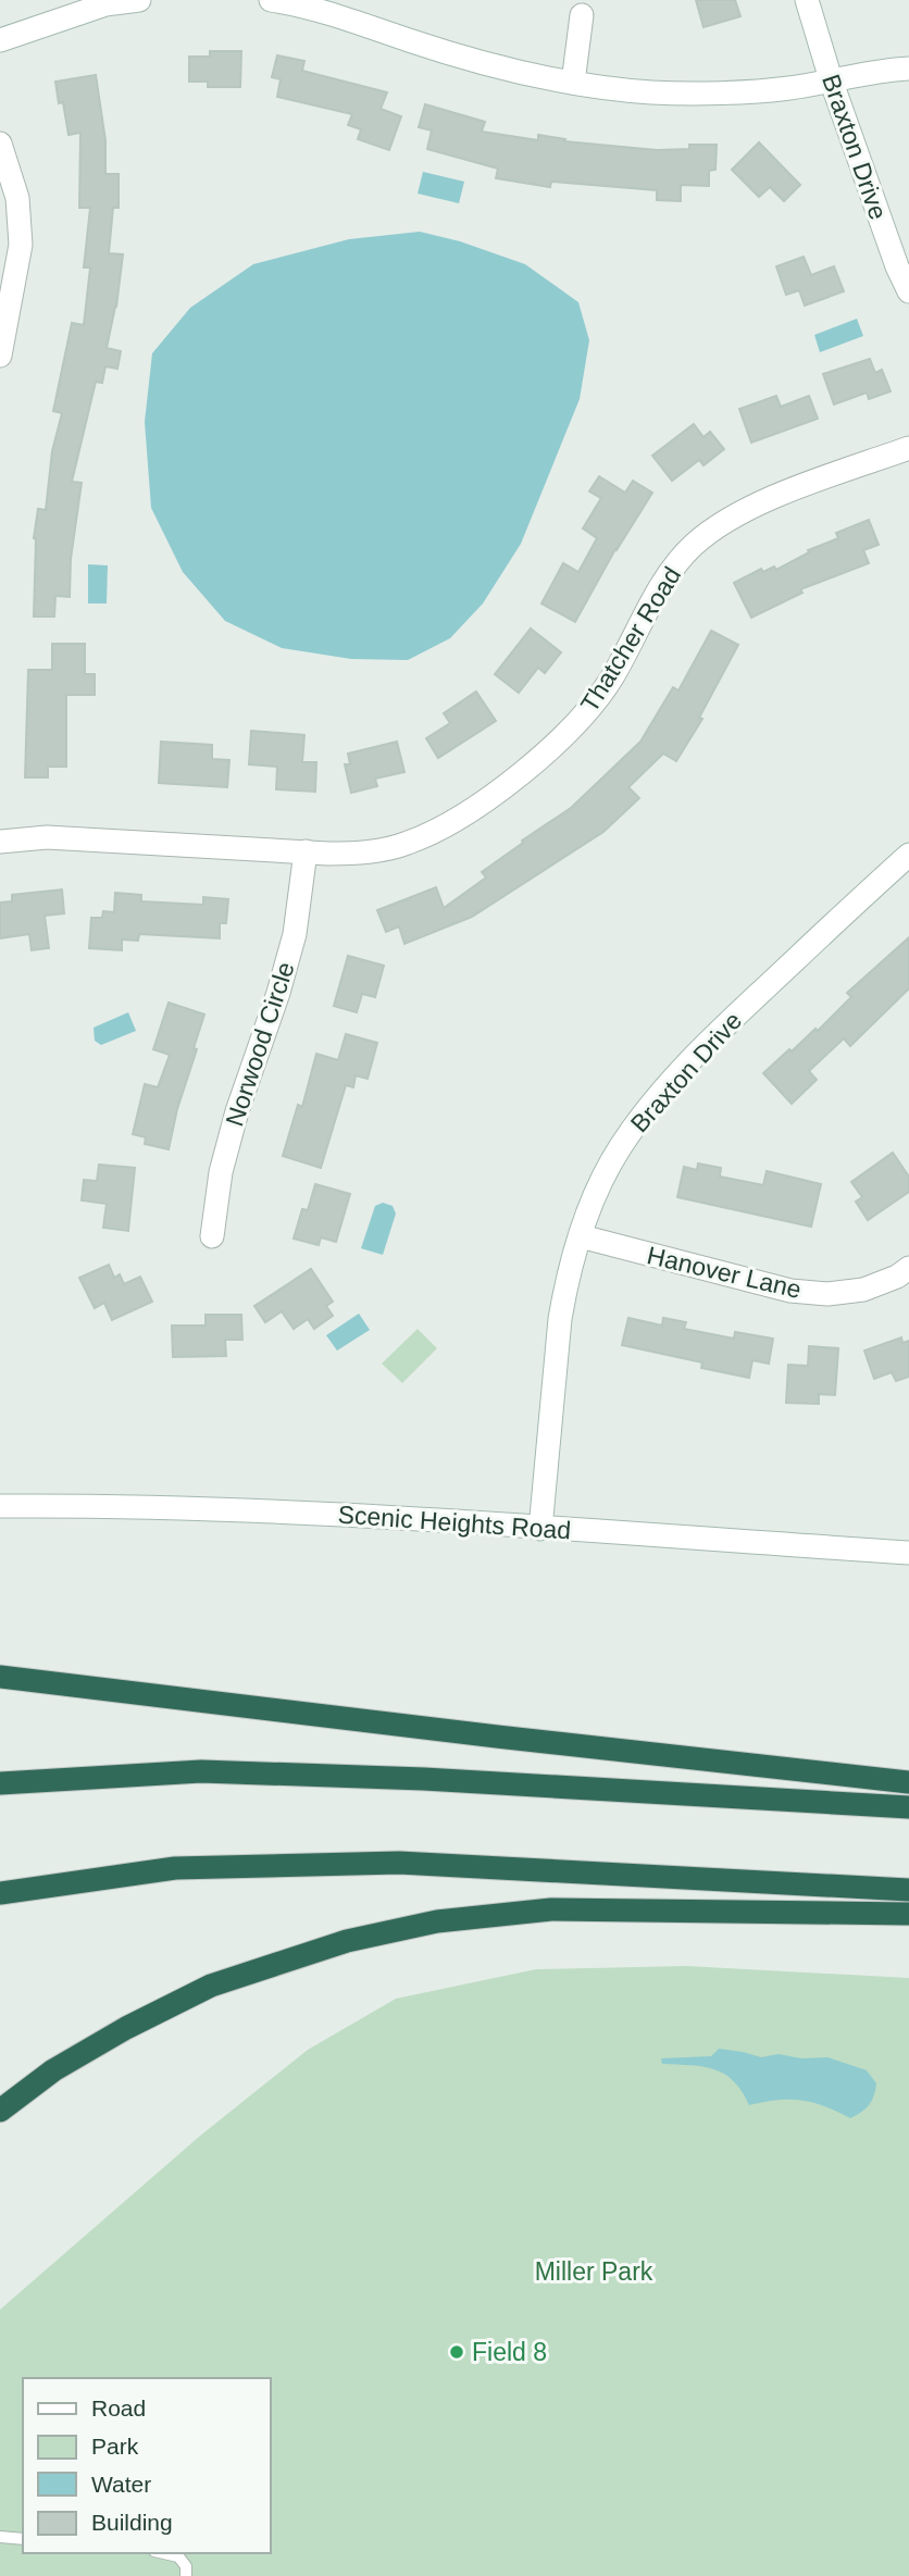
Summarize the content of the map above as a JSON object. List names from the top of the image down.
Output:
{
  "streets": {
    "street": [
      "Braxton Drive",
      "Thatcher Road",
      "Norwood Circle",
      "Hanover Lane",
      "Scenic Heights Road"
    ]
  },
  "crossings": [
    ["Braxton Drive", "Hanover Lane"],
    ["Braxton Drive", "Scenic Heights Road"],
    ["Thatcher Road", "Norwood Circle"]
  ],
  "parks": ["Miller Park"],
  "places": ["Field 8"],
  "legend": [
    "Road",
    "Park",
    "Water",
    "Building"
  ]
}
